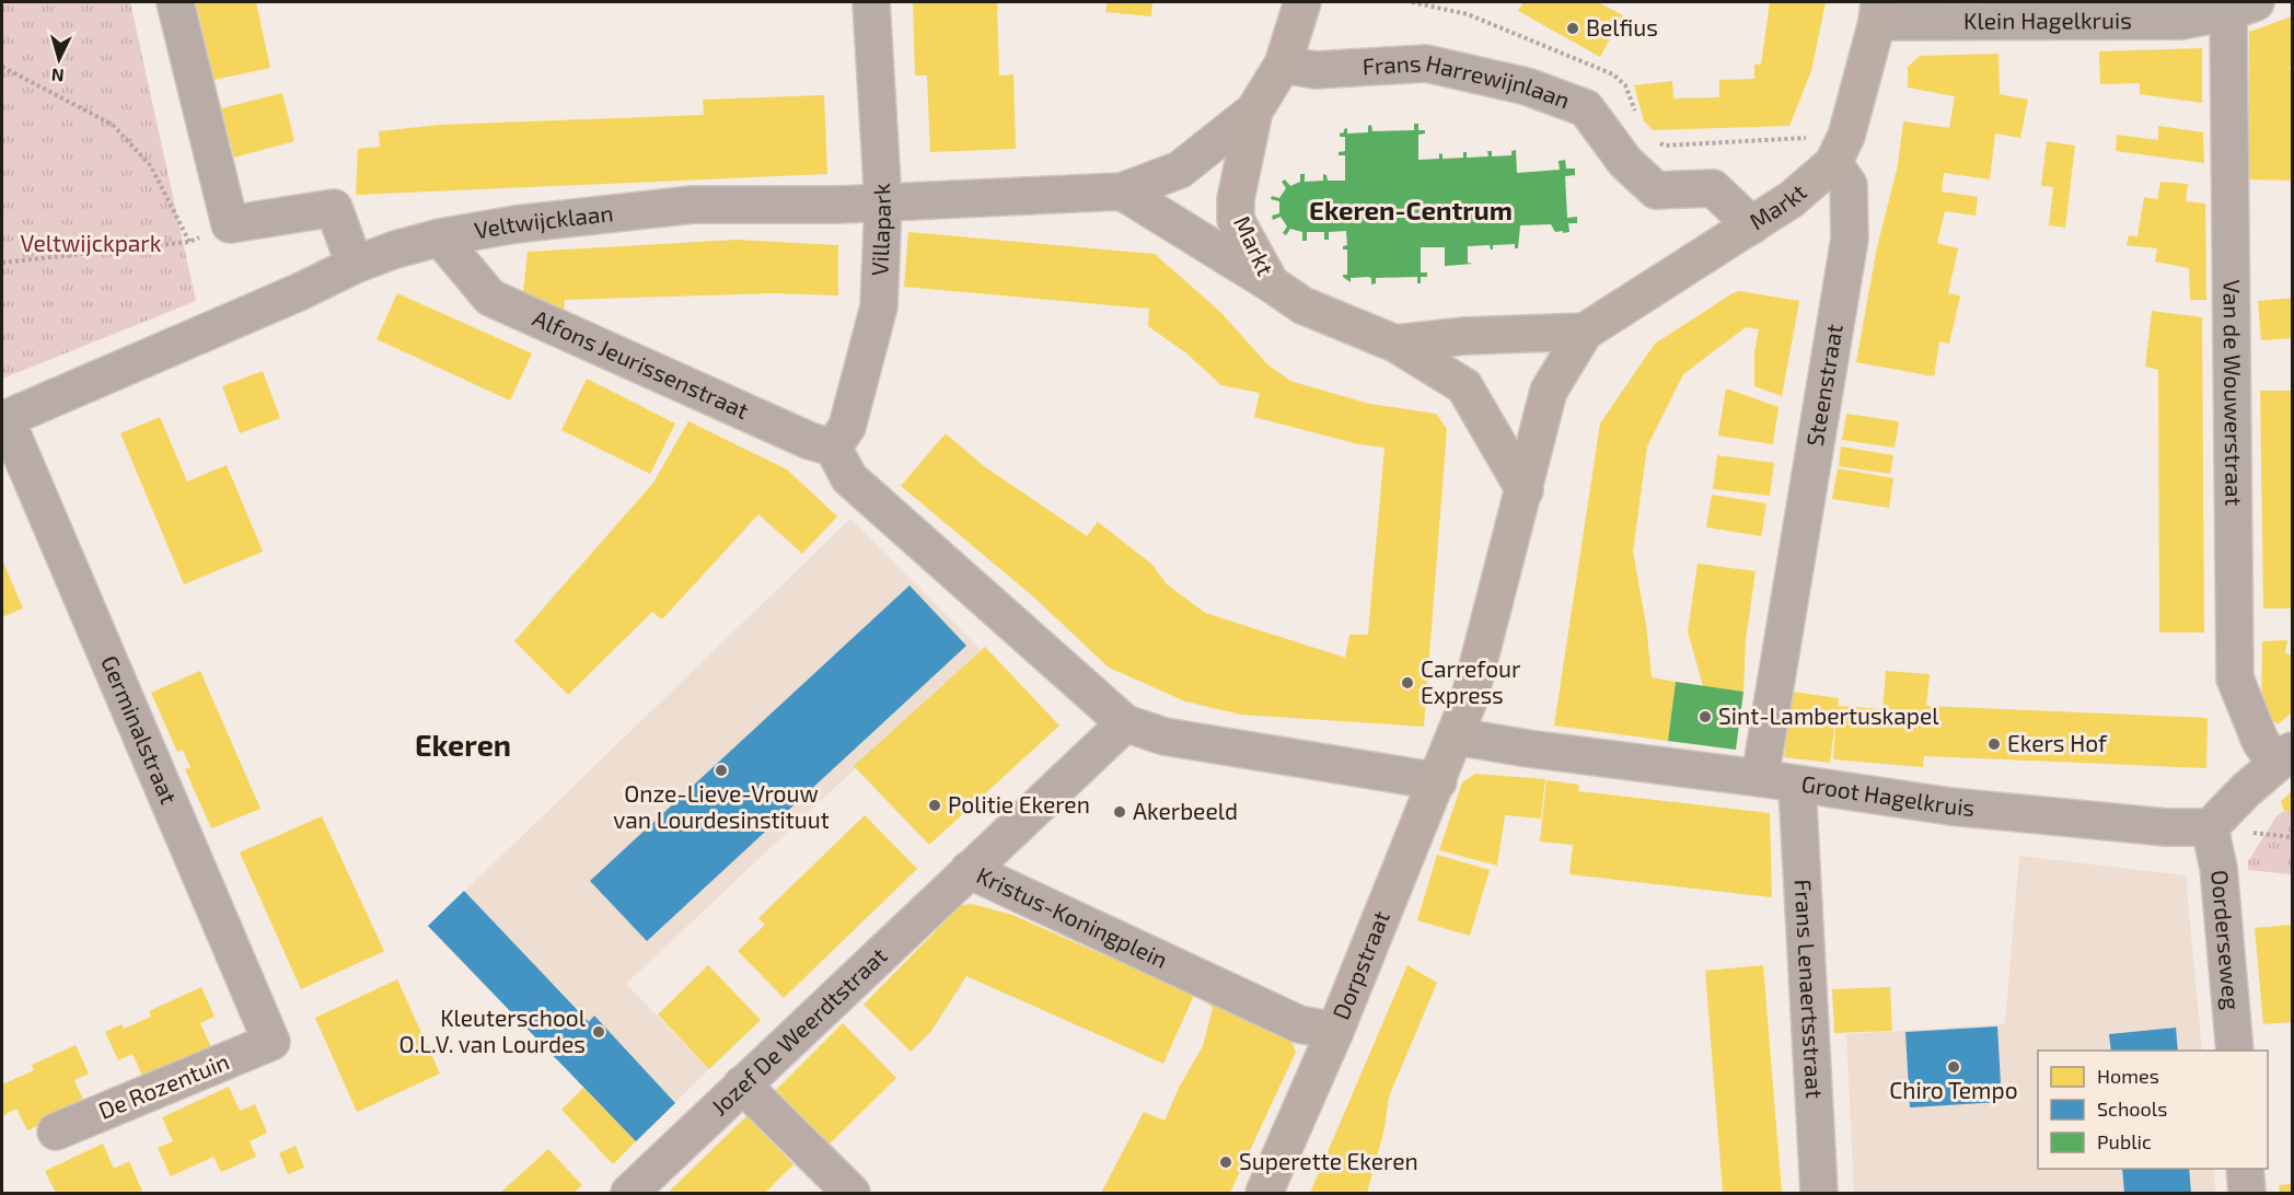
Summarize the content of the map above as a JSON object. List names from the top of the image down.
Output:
{
  "streets": {
    "main road": ["Markt", "Dorpstraat"],
    "street": [
      "Klein Hagelkruis",
      "Frans Harrewijnlaan",
      "Veltwijcklaan",
      "Villapark",
      "Alfons Jeurissenstraat",
      "Steenstraat",
      "Van de Wouwerstraat",
      "Germinalstraat",
      "Groot Hagelkruis",
      "Kristus-Koningplein",
      "Oorderseweg",
      "Frans Lenaertsstraat",
      "Jozef De Weerdtstraat",
      "De Rozentuin"
    ]
  },
  "crossings": [
    ["Klein Hagelkruis", "Van de Wouwerstraat"],
    ["Frans Harrewijnlaan", "Markt"],
    ["Markt", "Veltwijcklaan"],
    ["Markt", "Steenstraat"],
    ["Markt", "Groot Hagelkruis"],
    ["Markt", "Dorpstraat"],
    ["Veltwijcklaan", "Villapark"],
    ["Veltwijcklaan", "Alfons Jeurissenstraat"],
    ["Veltwijcklaan", "Germinalstraat"],
    ["Villapark", "Alfons Jeurissenstraat"],
    ["Steenstraat", "Groot Hagelkruis"],
    ["Germinalstraat", "De Rozentuin"],
    ["Groot Hagelkruis", "Oorderseweg"],
    ["Groot Hagelkruis", "Dorpstraat"],
    ["Groot Hagelkruis", "Frans Lenaertsstraat"],
    ["Kristus-Koningplein", "Dorpstraat"],
    ["Kristus-Koningplein", "Jozef De Weerdtstraat"]
  ],
  "districts": ["Ekeren-Centrum", "Ekeren"],
  "parks": ["Veltwijckpark"],
  "places": [
    "Belfius",
    "Carrefour Express",
    "Sint-Lambertuskapel",
    "Ekers Hof",
    "Onze-Lieve-Vrouw van Lourdesinstituut",
    "Politie Ekeren",
    "Akerbeeld",
    "Kleuterschool O.L.V. van Lourdes",
    "Chiro Tempo",
    "Superette Ekeren"
  ],
  "legend": ["Homes", "Schools", "Public"],
  "north": "bottom"
}
